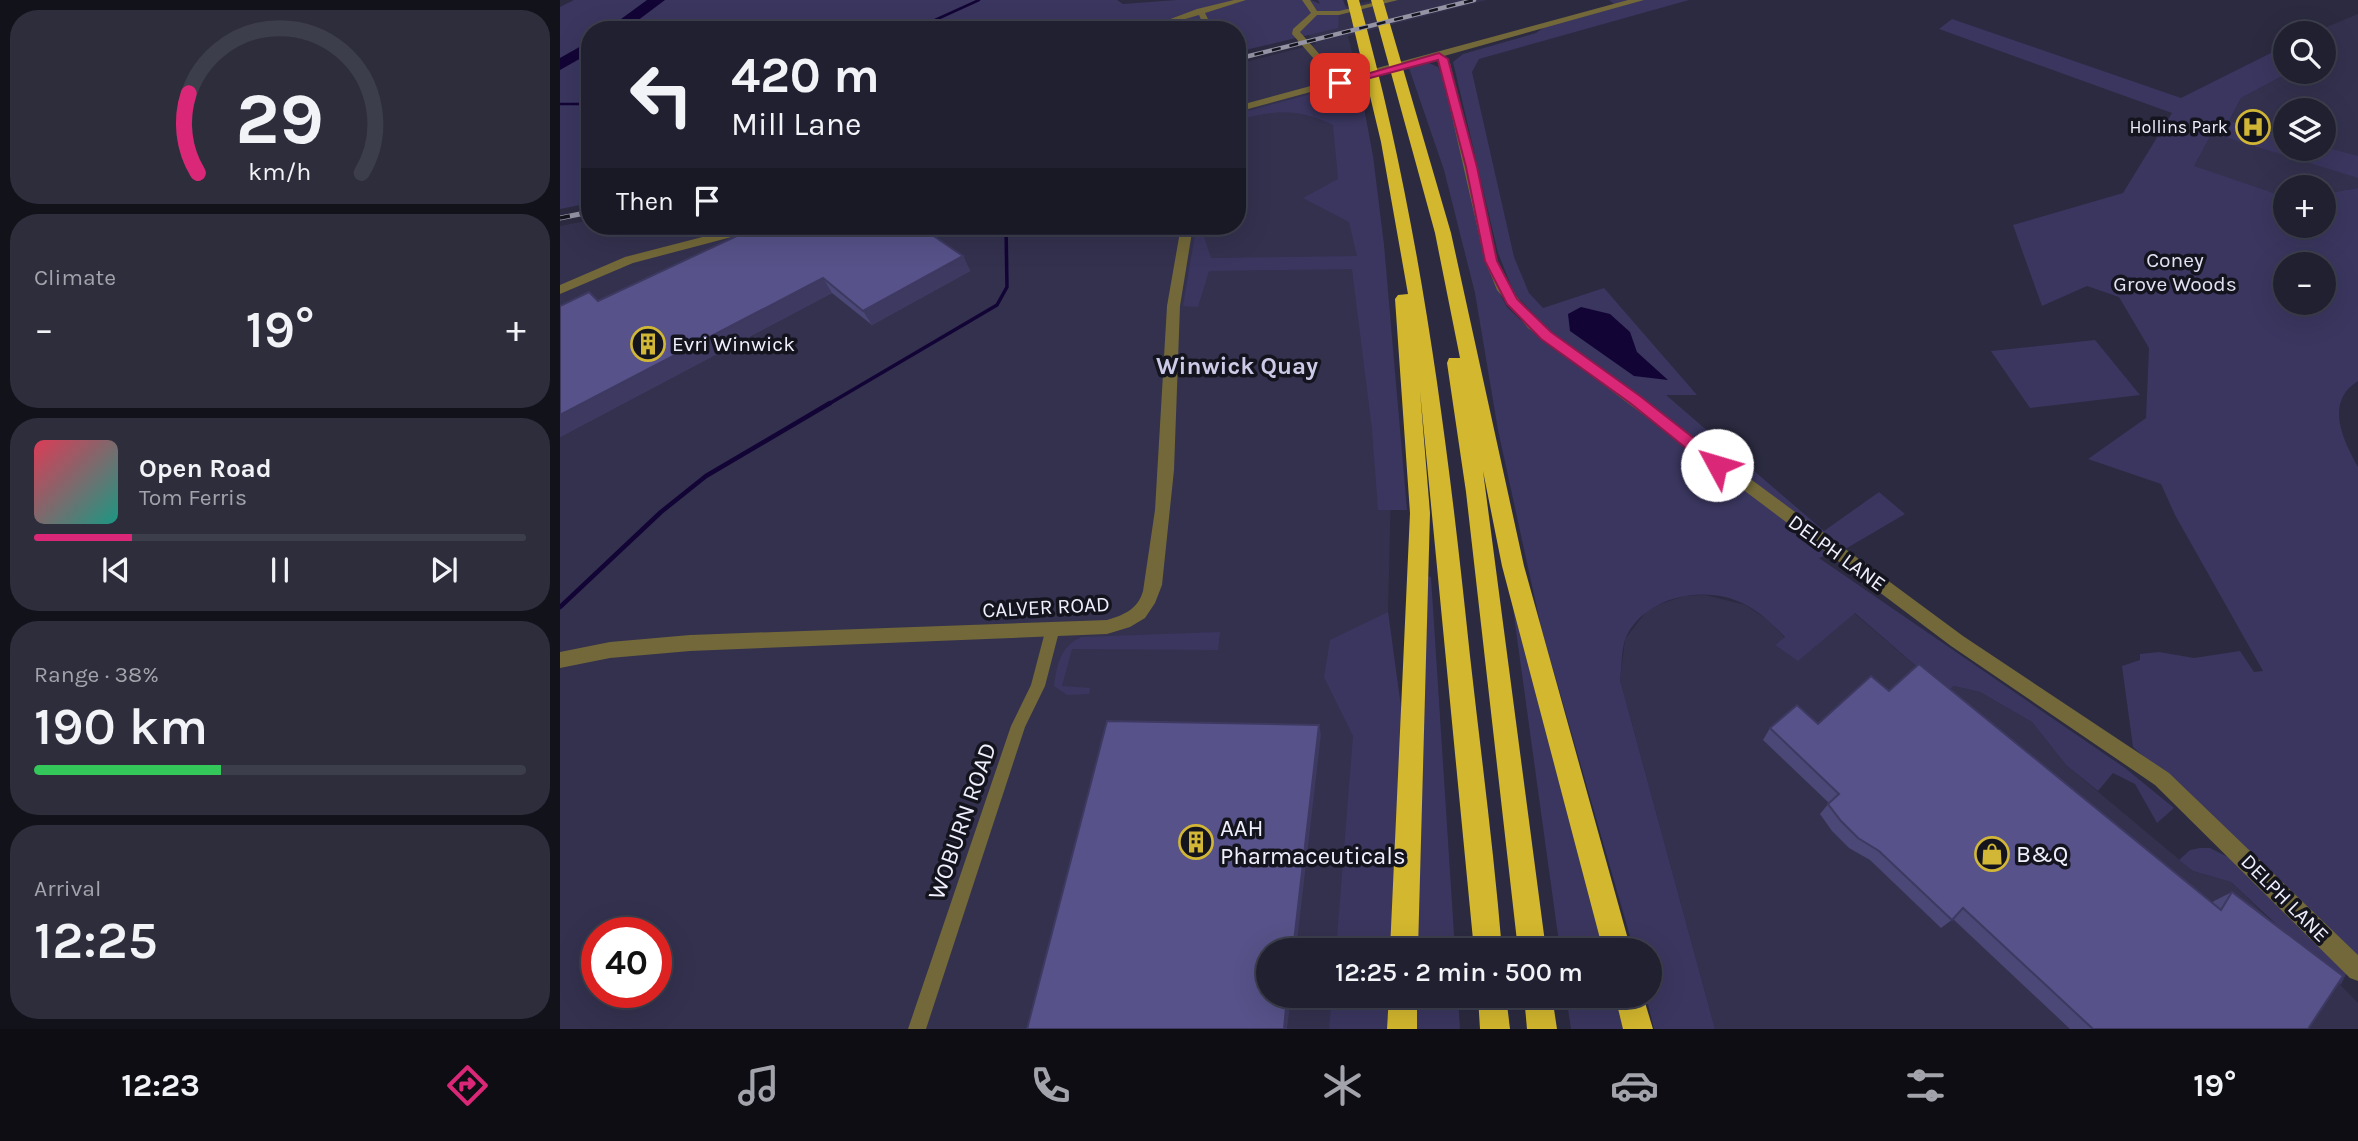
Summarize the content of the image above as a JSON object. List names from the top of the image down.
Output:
{
  "streets": {
    "street": ["DELPH LANE", "CALVER ROAD", "WOBURN ROAD"]
  },
  "crossings": [
    ["CALVER ROAD", "WOBURN ROAD"]
  ],
  "districts": ["Winwick Quay"],
  "parks": ["Coney Grove Woods"],
  "places": {
    "hospital": ["Hollins Park"],
    "building": ["Evri Winwick", "AAH Pharmaceuticals"],
    "shop": ["B&Q"]
  },
  "page": {
    "map_buttons": ["+", "−"],
    "turn": ["420 m", "Mill Lane"],
    "then": "Then",
    "tile": [
      "Climate",
      ["Range · 38%", "190 km"],
      ["Arrival", "12:25"]
    ],
    "heat": ["−", "19°", "+"],
    "song": ["Open Road", "Tom Ferris"],
    "limit": "40",
    "trip": "12:25 · 2 min · 500 m",
    "tabs": ["12:23", "19°"],
    "gauge": ["29", "km/h"]
  }
}
